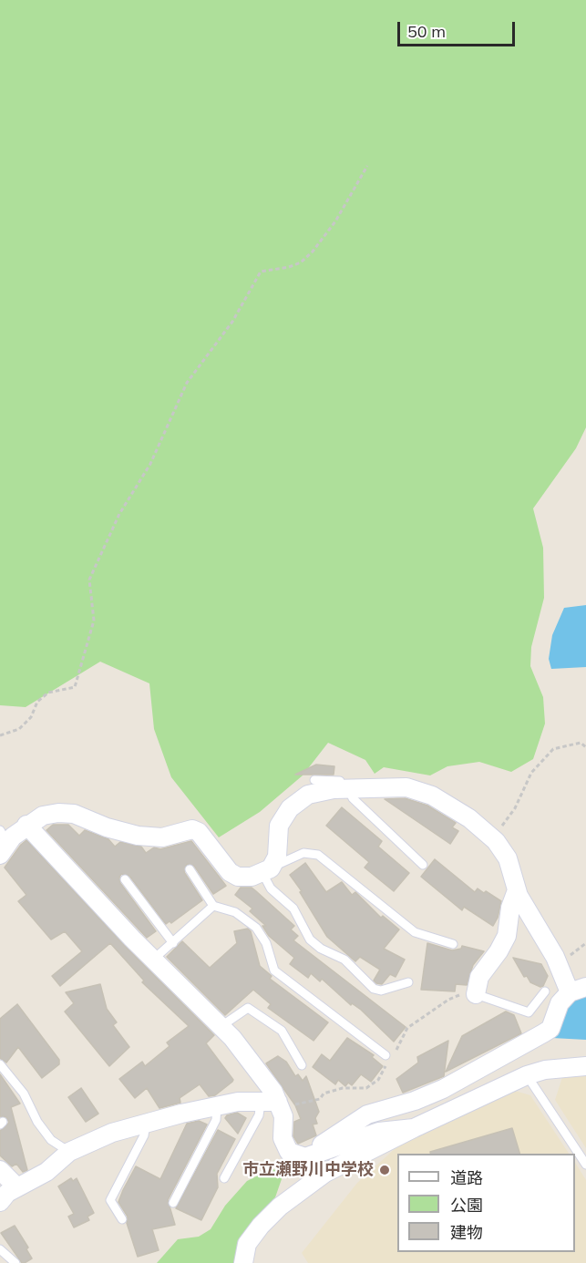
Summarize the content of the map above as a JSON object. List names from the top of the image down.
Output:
{
  "places": ["市立瀬野川中学校"],
  "legend": ["道路", "公園", "建物"],
  "scale_bar": "50 m"
}
